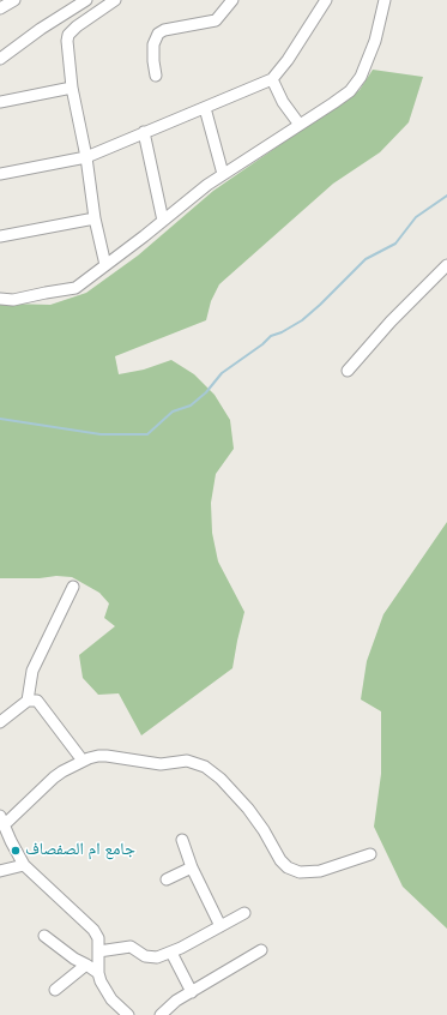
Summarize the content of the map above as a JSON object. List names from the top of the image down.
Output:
{
  "places": ["جامع ام الصفصاف"]
}
